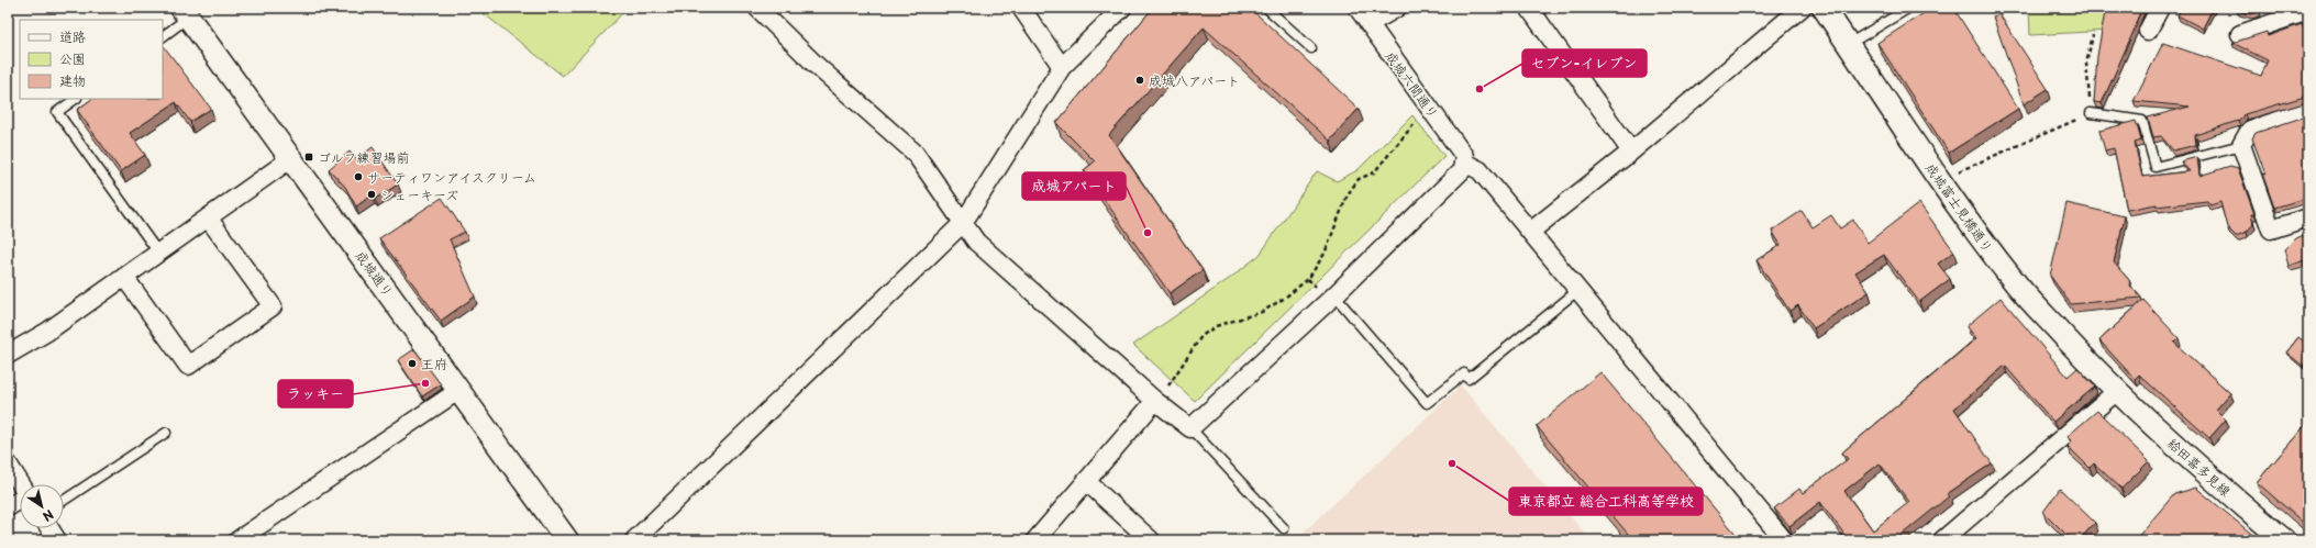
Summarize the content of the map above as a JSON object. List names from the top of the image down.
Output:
{
  "streets": {
    "street": [
      "成城六間通り",
      "成城富士見橋通り",
      "成城通り",
      "給田喜多見線"
    ]
  },
  "crossings": [
    ["成城富士見橋通り", "給田喜多見線"]
  ],
  "places": {
    "other": [
      "成城八アパート",
      "セブン-イレブン",
      "サーティワンアイスクリーム",
      "シェーキーズ",
      "成城アパート",
      "王府",
      "ラッキー",
      "東京都立 総合工科高等学校"
    ],
    "transit": ["ゴルフ練習場前"]
  },
  "legend": ["道路", "公園", "建物"],
  "north": "bottom right"
}
